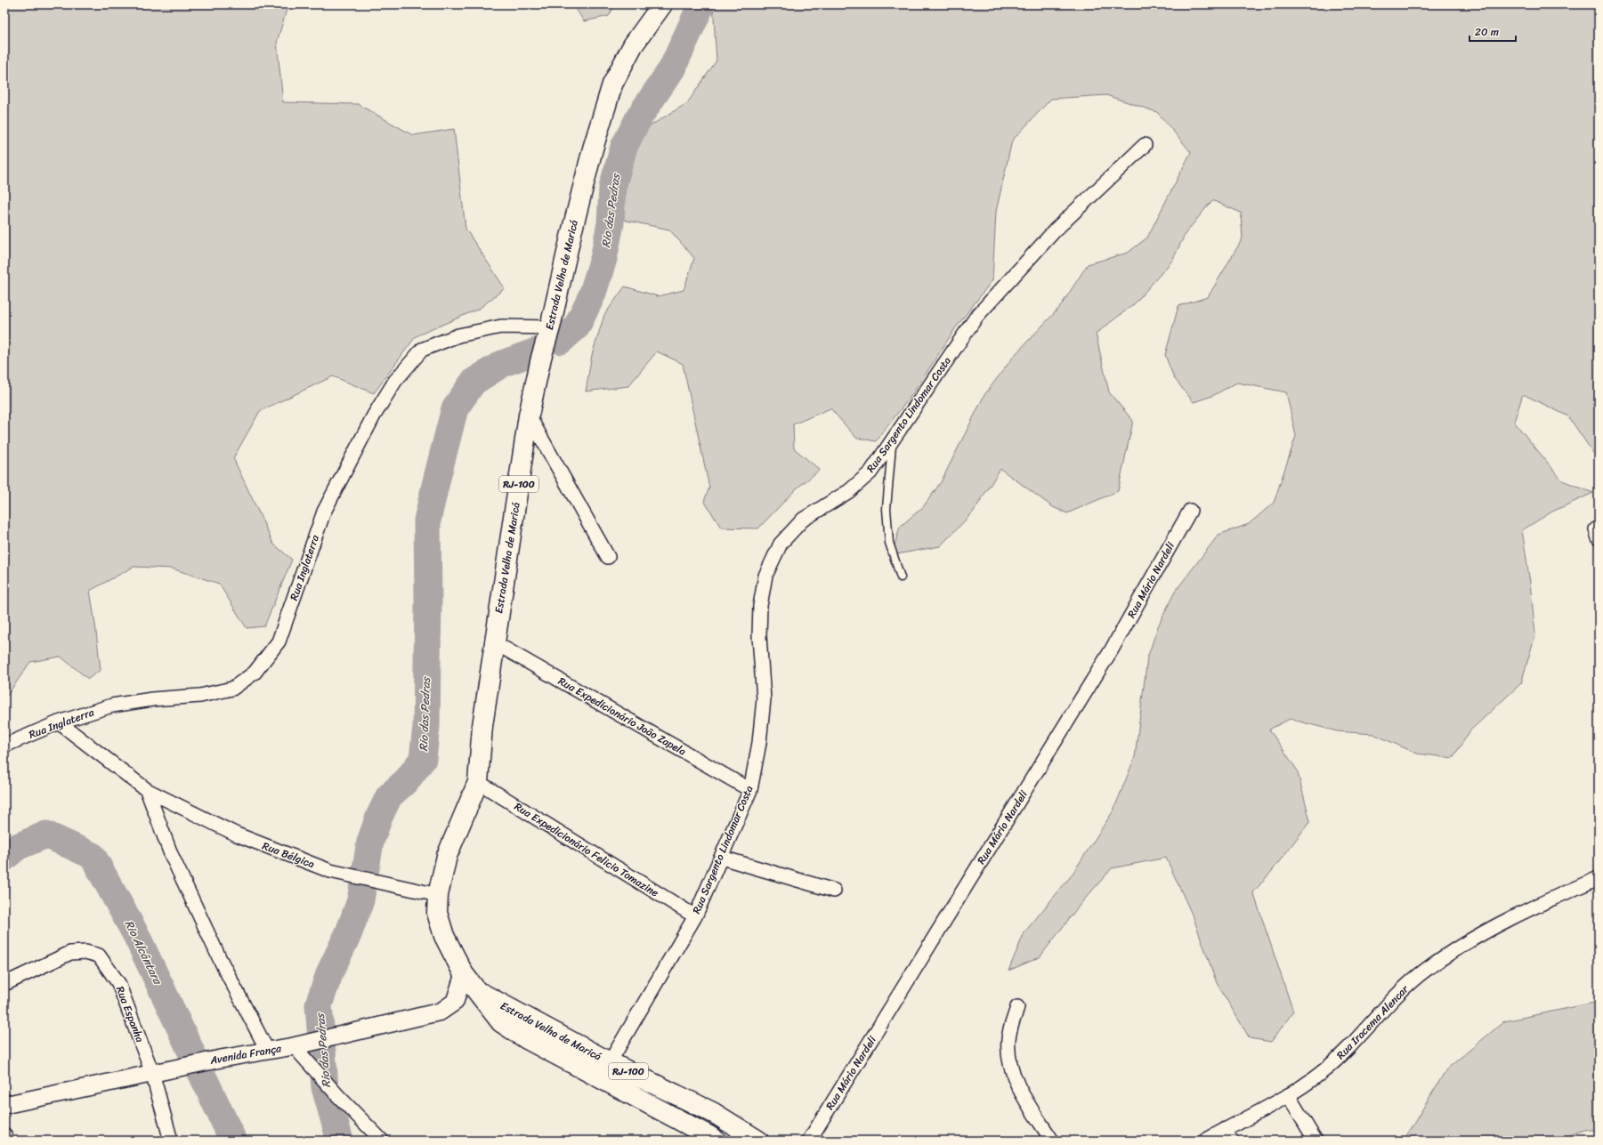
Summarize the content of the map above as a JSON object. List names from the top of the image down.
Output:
{
  "streets": {
    "main road": ["Estrada Velha de Maricá", "RJ-100"],
    "street": [
      "Rua Sargento Lindomar Costa",
      "Rua Inglaterra",
      "Rua Mário Nardeli",
      "Rua Expedicionário João Zapela",
      "Rua Expedicionário Felicio Tomazine",
      "Rua Bélgica",
      "Rua Espanha",
      "Rua Iracema Alencar",
      "Avenida França"
    ]
  },
  "crossings": [
    ["Estrada Velha de Maricá", "Rua Sargento Lindomar Costa"],
    ["Estrada Velha de Maricá", "Rua Inglaterra"],
    ["Estrada Velha de Maricá", "Rua Expedicionário João Zapela"],
    ["Estrada Velha de Maricá", "Rua Expedicionário Felicio Tomazine"],
    ["Estrada Velha de Maricá", "Rua Bélgica"],
    ["Estrada Velha de Maricá", "Avenida França"],
    ["Rua Sargento Lindomar Costa", "Rua Expedicionário João Zapela"],
    ["Rua Sargento Lindomar Costa", "Rua Expedicionário Felicio Tomazine"],
    ["Rua Inglaterra", "Rua Bélgica"],
    ["Rua Espanha", "Avenida França"]
  ],
  "water": ["Rio das Pedras", "Rio Alcântara"],
  "scale_bar": "20 m"
}
